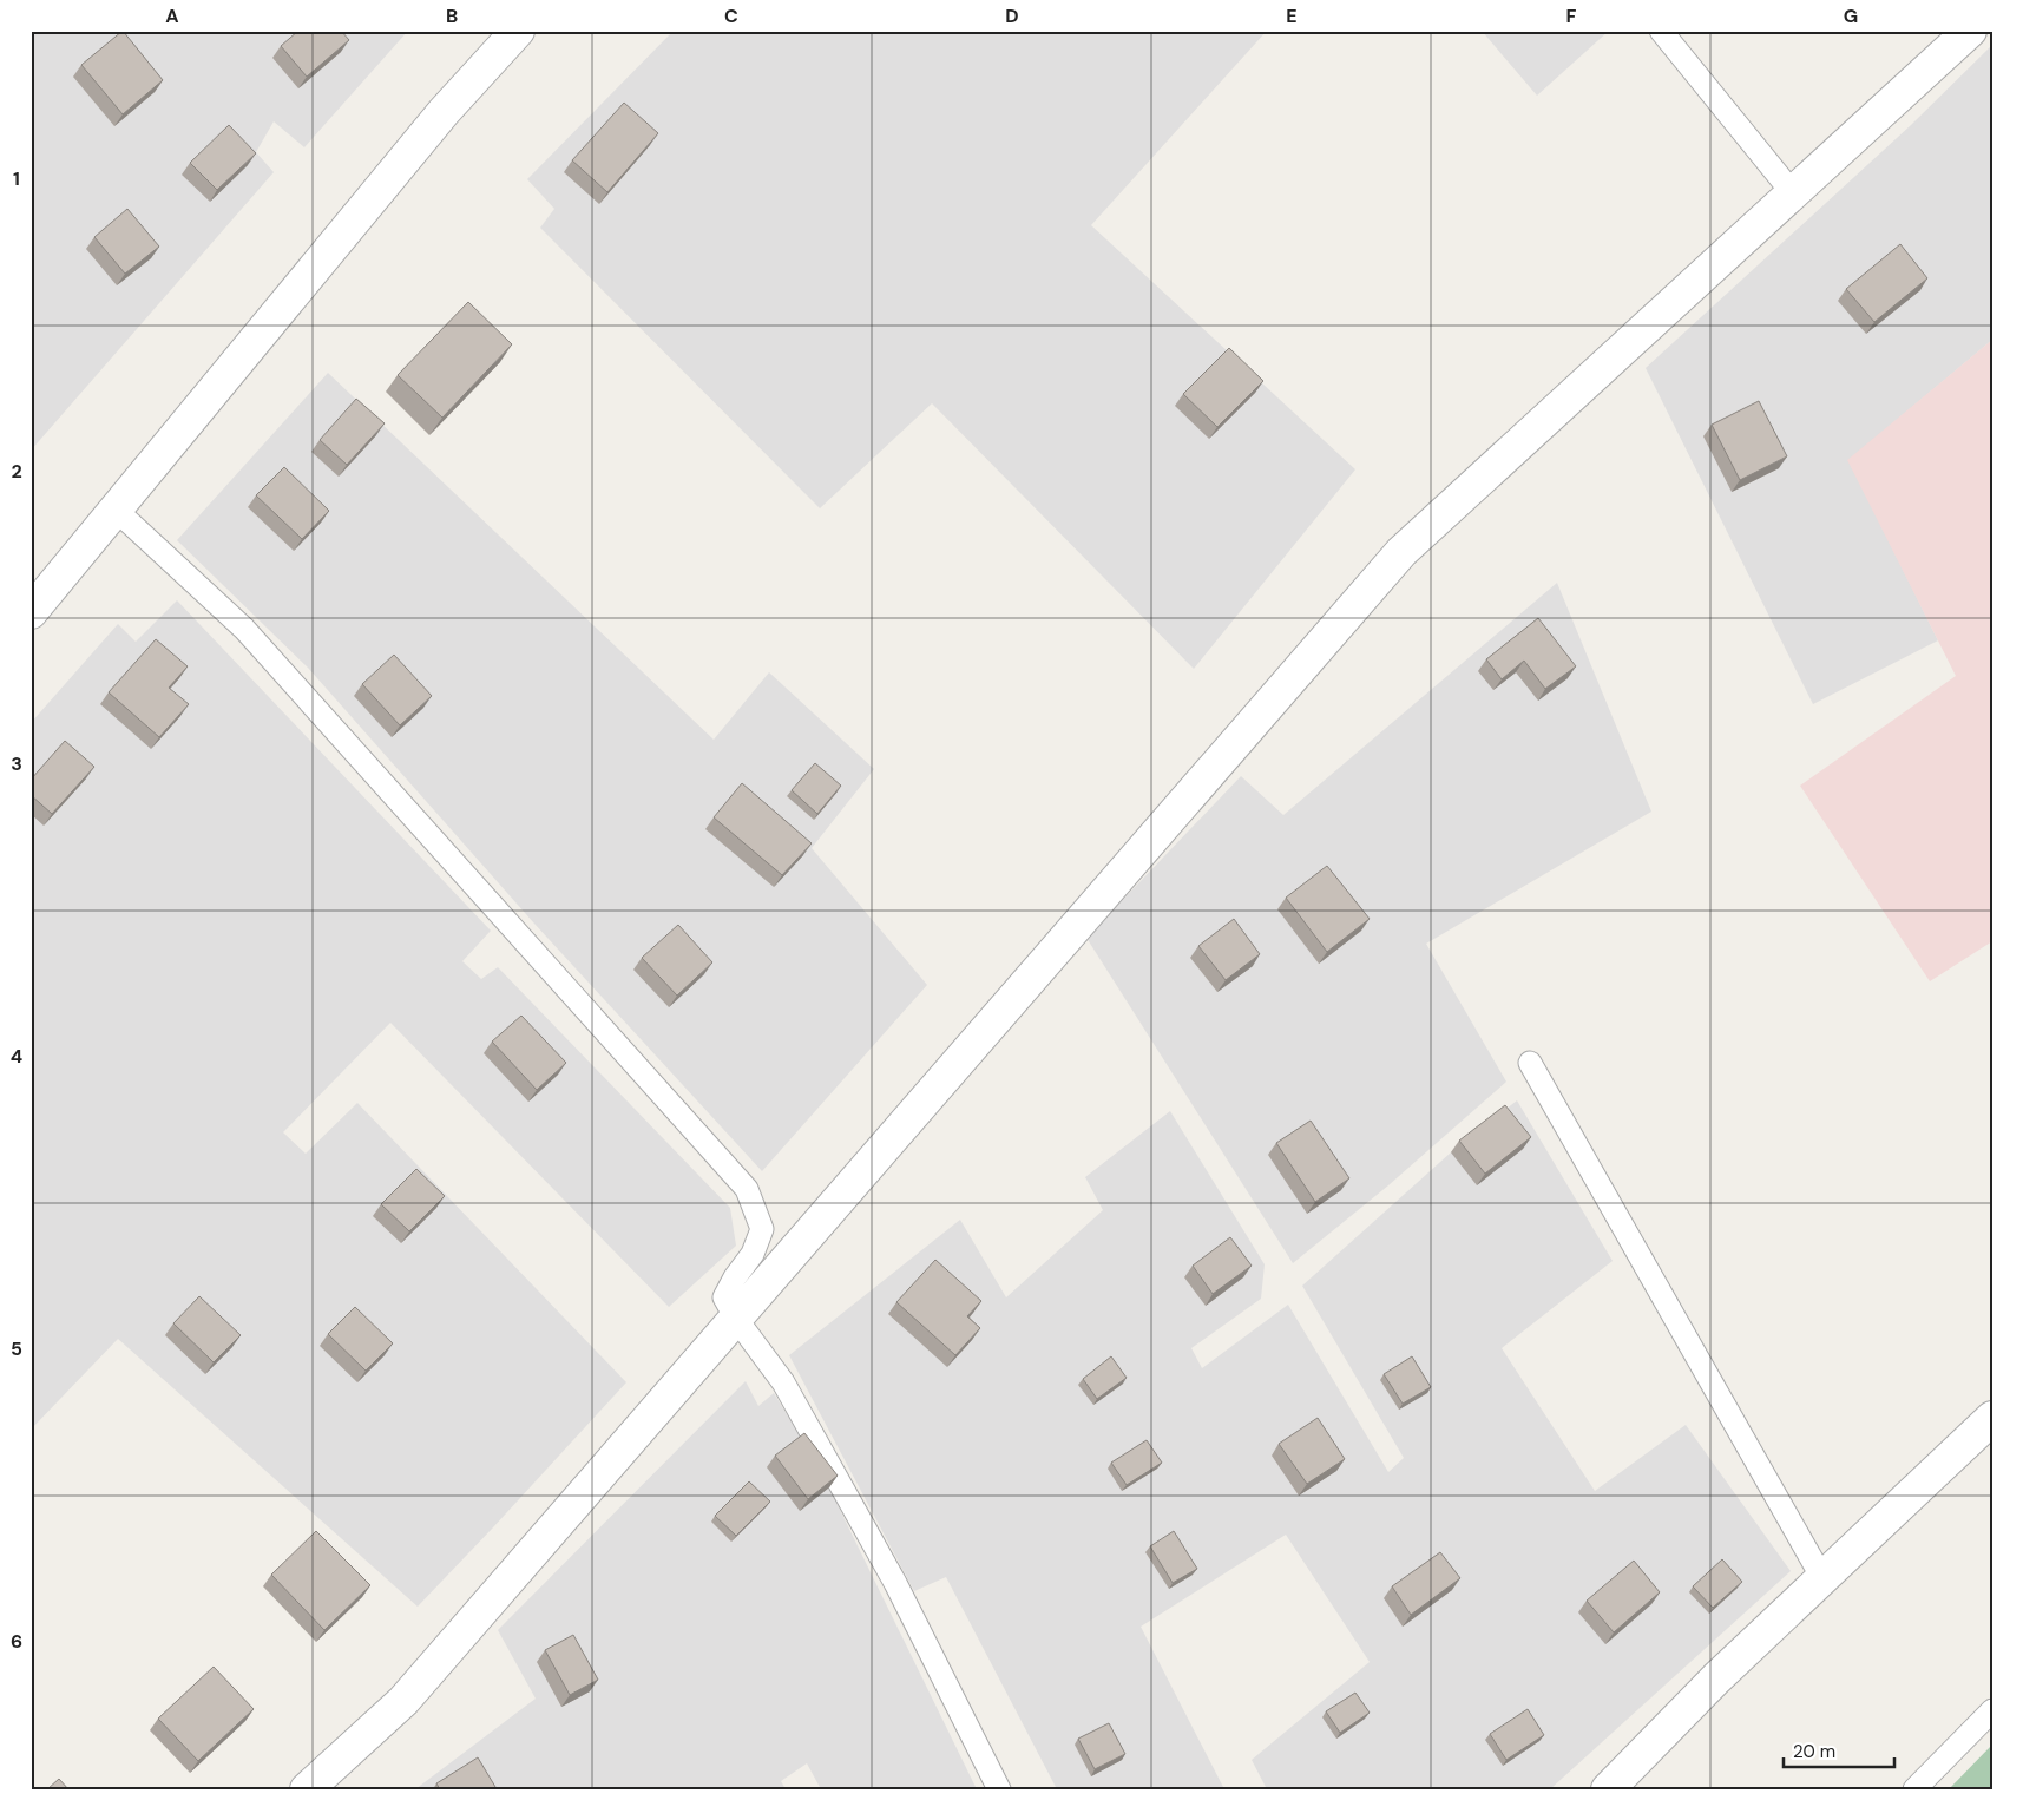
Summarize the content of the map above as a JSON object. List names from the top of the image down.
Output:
{
  "scale_bar": "20 m",
  "grid": {
    "columns": [
      "A",
      "B",
      "C",
      "D",
      "E",
      "F",
      "G"
    ],
    "rows": [
      "1",
      "2",
      "3",
      "4",
      "5",
      "6"
    ]
  }
}
